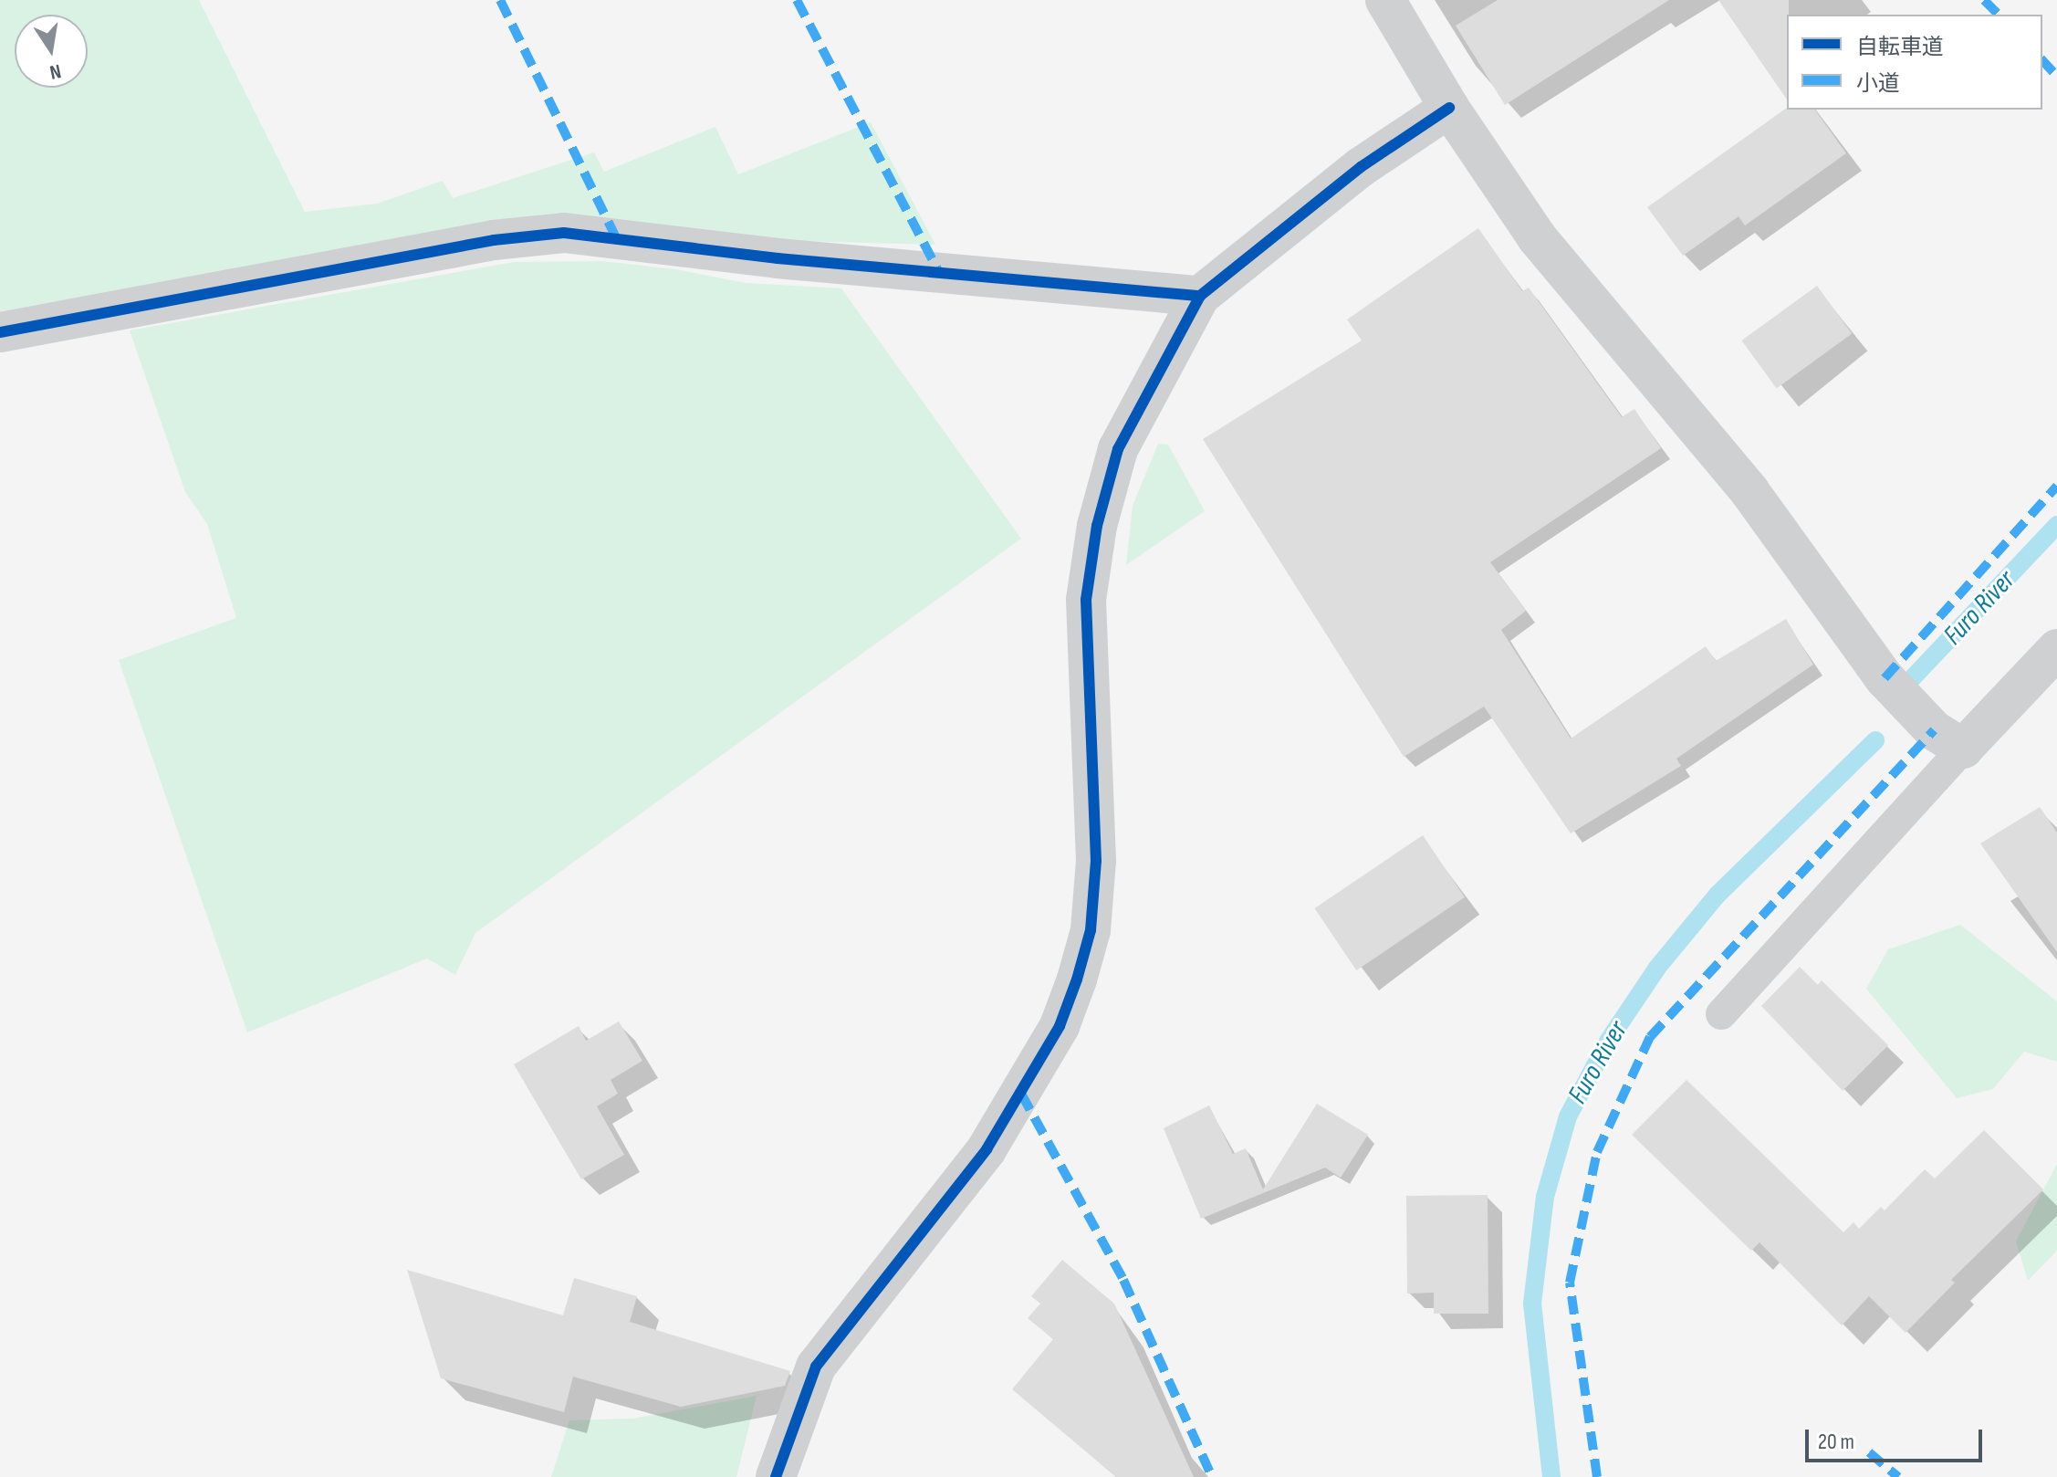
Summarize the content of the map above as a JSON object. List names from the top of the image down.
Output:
{
  "water": ["Furo River"],
  "legend": ["自転車道", "小道"],
  "scale_bar": "20 m",
  "north": "bottom"
}
